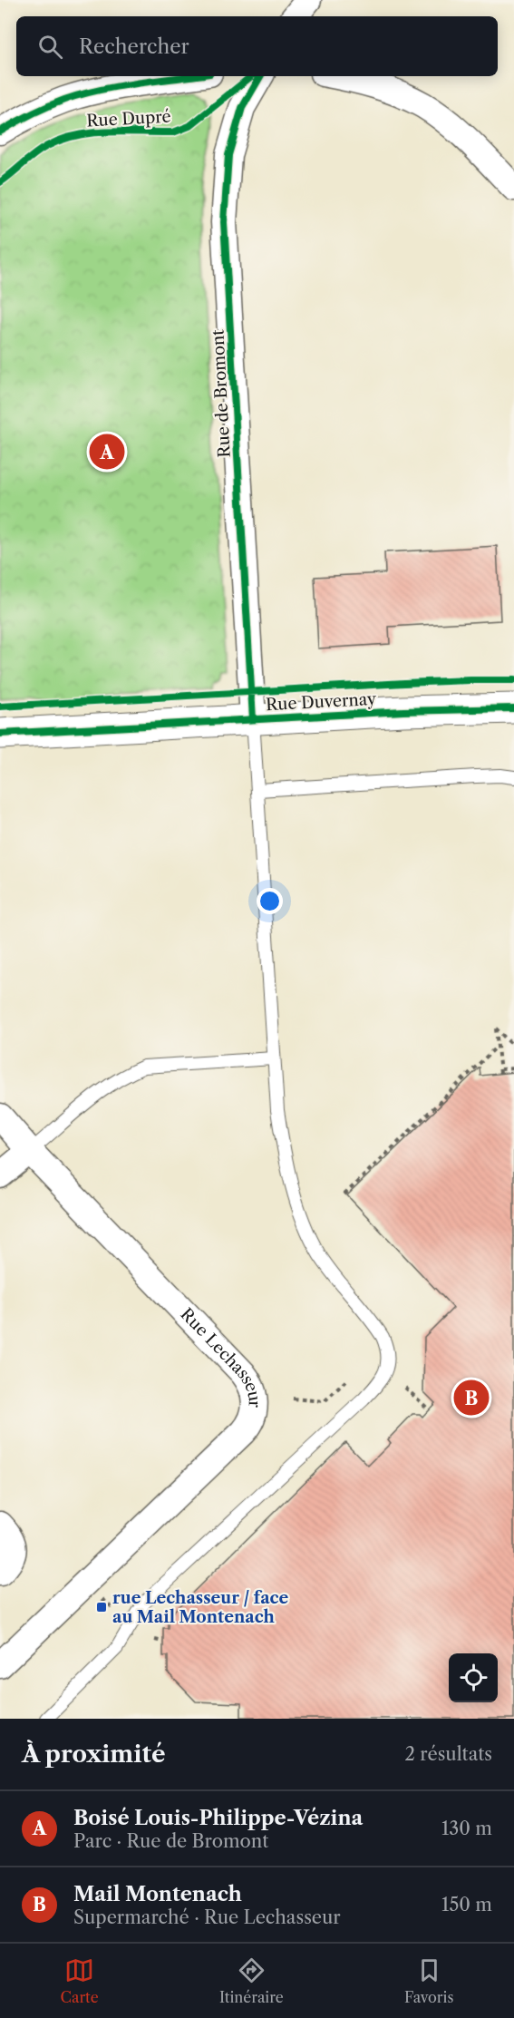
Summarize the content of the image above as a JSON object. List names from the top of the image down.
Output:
{
  "streets": {
    "street": [
      "Rue Dupré",
      "Rue de Bromont",
      "Rue Duvernay",
      "Rue Lechasseur"
    ]
  },
  "crossings": [
    ["Rue de Bromont", "Rue Duvernay"]
  ],
  "places": {
    "transit": ["rue Lechasseur / face au Mail Montenach"]
  },
  "page": {
    "search": "Rechercher",
    "pins": ["A", "B"],
    "heading": ["À proximité", "2 résultats"],
    "list": [
      {
        "mark": "A",
        "name": "Boisé Louis-Philippe-Vézina",
        "note": "Parc · Rue de Bromont",
        "value": "130 m"
      },
      {
        "mark": "B",
        "name": "Mail Montenach",
        "note": "Supermarché · Rue Lechasseur",
        "value": "150 m"
      }
    ],
    "nav": ["Carte", "Itinéraire", "Favoris"]
  }
}
